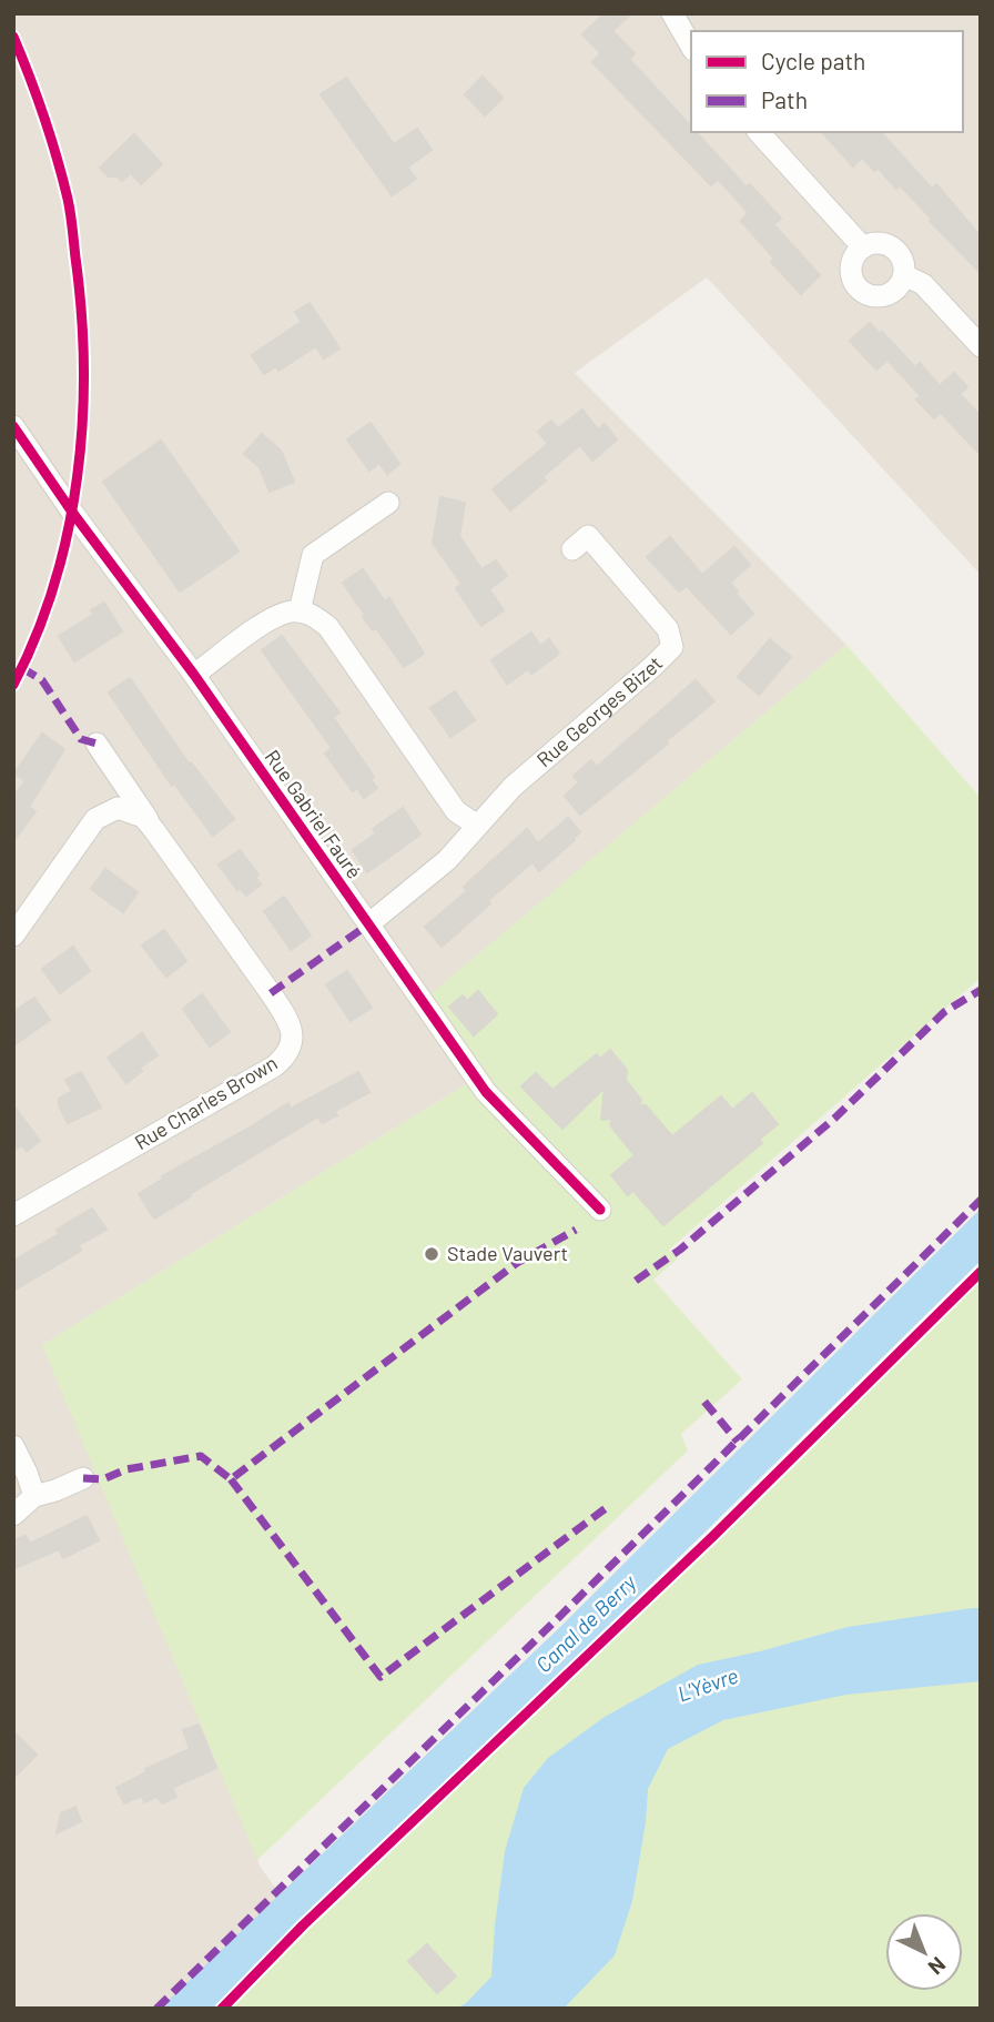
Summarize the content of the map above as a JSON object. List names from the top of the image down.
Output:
{
  "streets": {
    "street": ["Rue Georges Bizet", "Rue Gabriel Fauré", "Rue Charles Brown"]
  },
  "crossings": [
    ["Rue Georges Bizet", "Rue Gabriel Fauré"]
  ],
  "water": ["Canal de Berry", "L'Yèvre"],
  "places": ["Stade Vauvert"],
  "legend": ["Cycle path", "Path"],
  "north": "bottom right"
}
